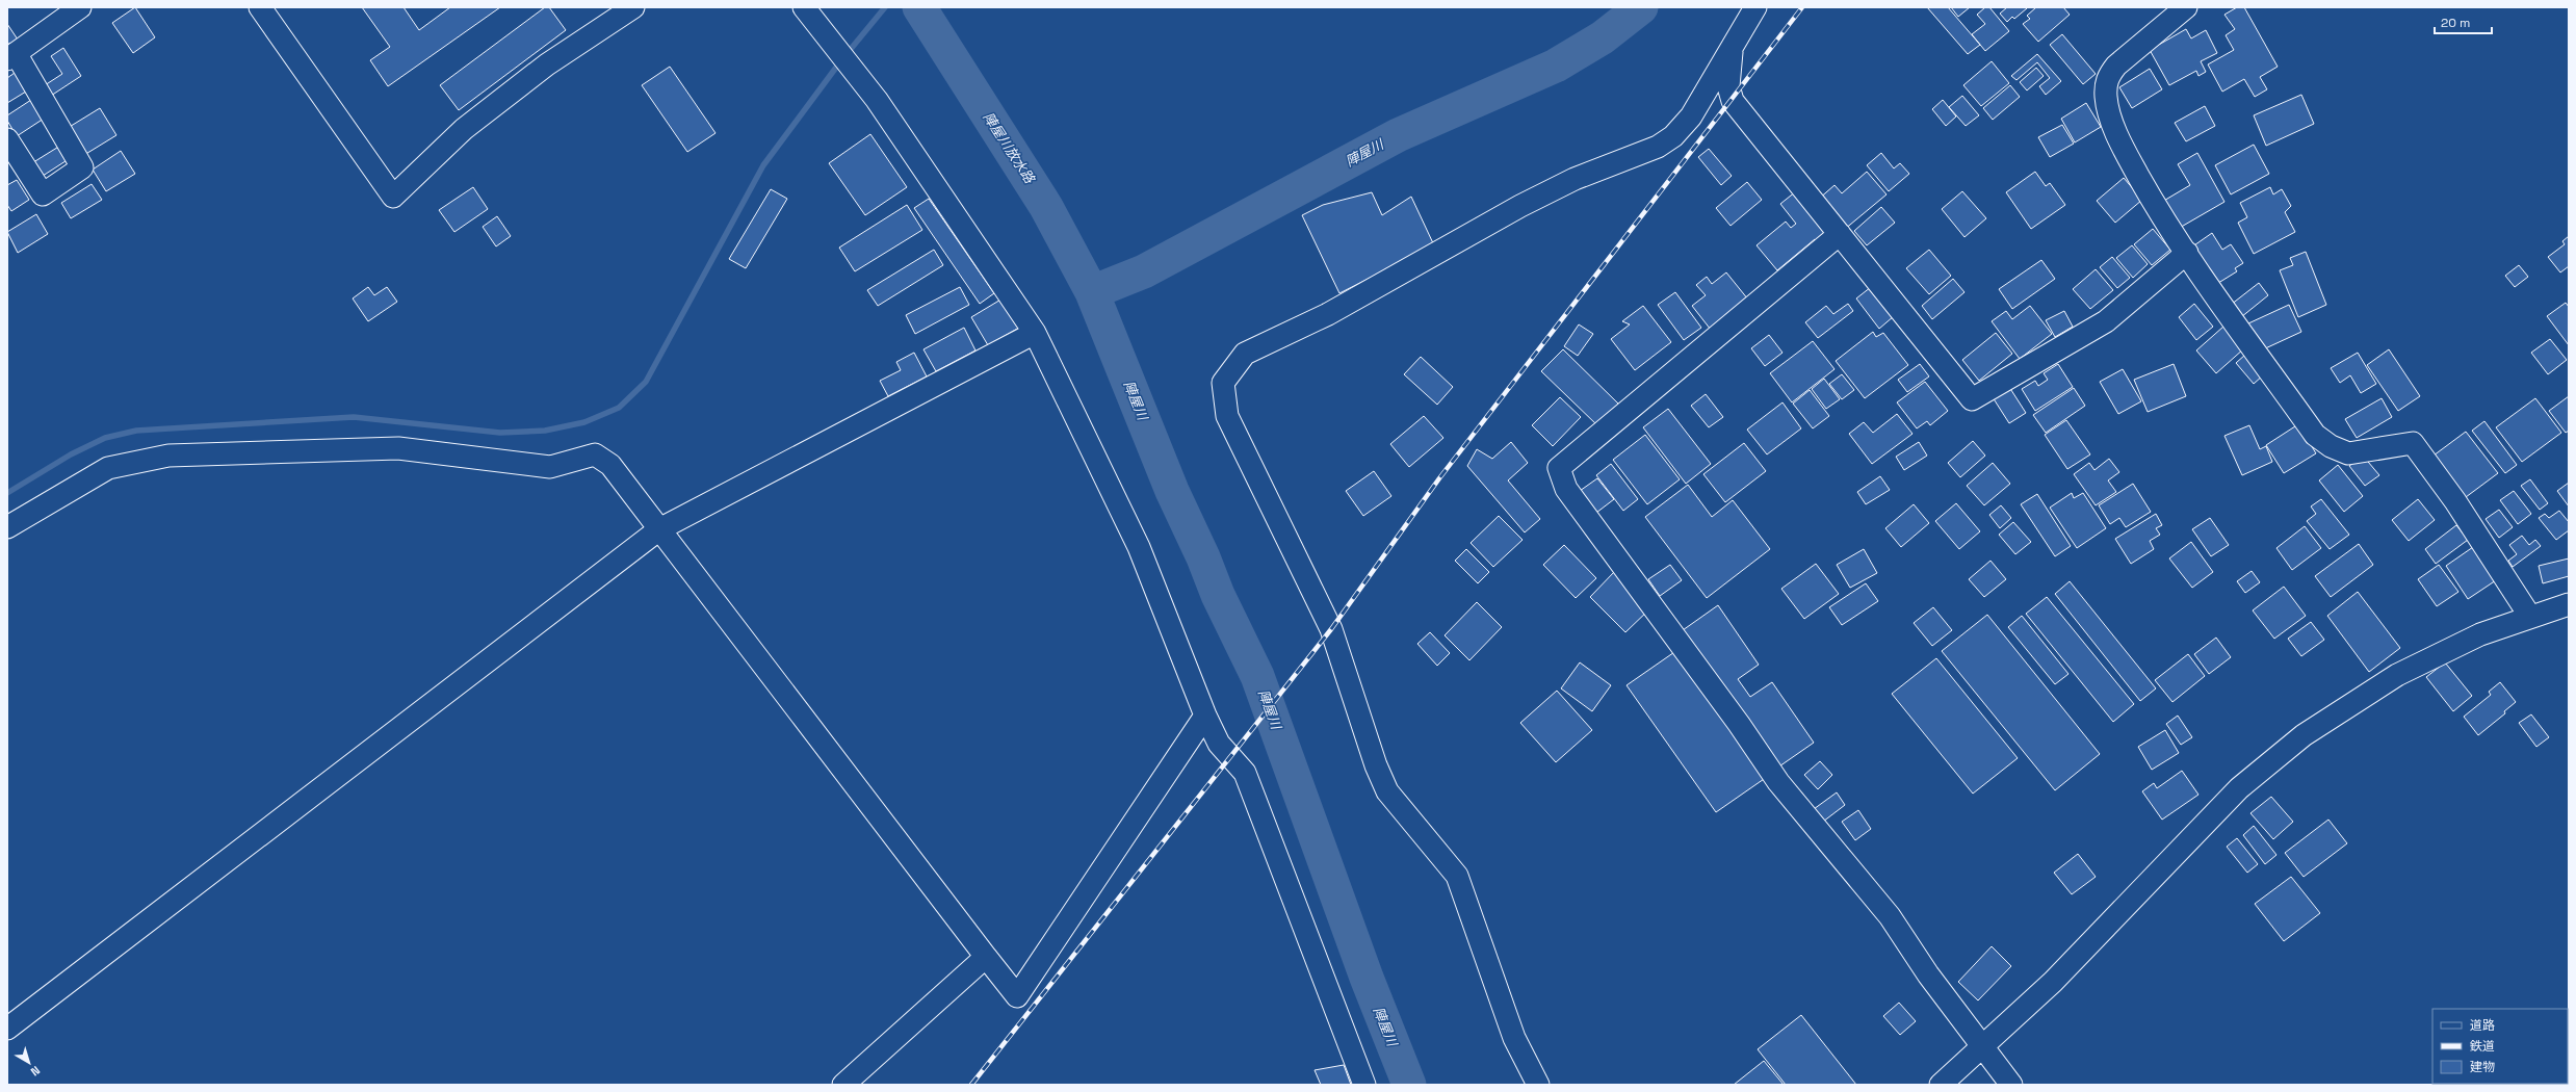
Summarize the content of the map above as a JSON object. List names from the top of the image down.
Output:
{
  "water": ["陣屋川放水路", "陣屋川"],
  "legend": ["道路", "鉄道", "建物"],
  "scale_bar": "20 m",
  "north": "bottom right"
}
